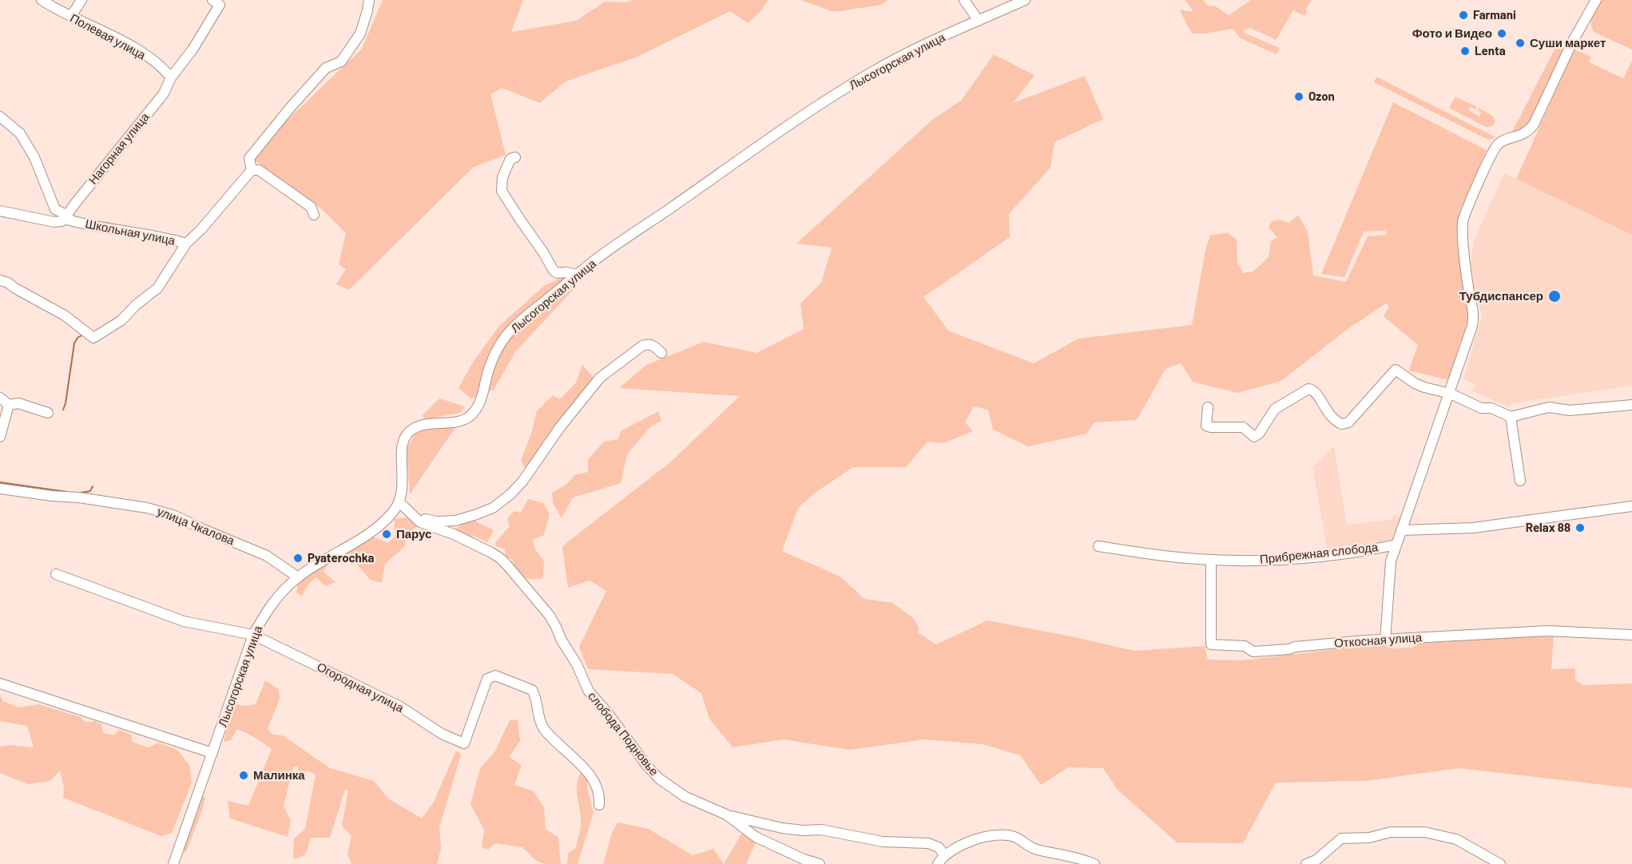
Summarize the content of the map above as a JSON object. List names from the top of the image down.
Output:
{
  "streets": {
    "street": [
      "Полевая улица",
      "Лысогорская улица",
      "Нагорная улица",
      "Школьная улица",
      "улица Чкалова",
      "Прибрежная слобода",
      "Откосная улица",
      "Огородная улица",
      "слобода Подновье"
    ]
  },
  "crossings": [
    ["Полевая улица", "Нагорная улица"],
    ["Лысогорская улица", "улица Чкалова"],
    ["Лысогорская улица", "Огородная улица"],
    ["Нагорная улица", "Школьная улица"],
    ["Прибрежная слобода", "Откосная улица"]
  ],
  "places": [
    "Farmani",
    "Фото и Видео",
    "Суши маркет",
    "Lenta",
    "Ozon",
    "Тубдиспансер",
    "Relax 88",
    "Парус",
    "Pyaterochka",
    "Малинка"
  ]
}
